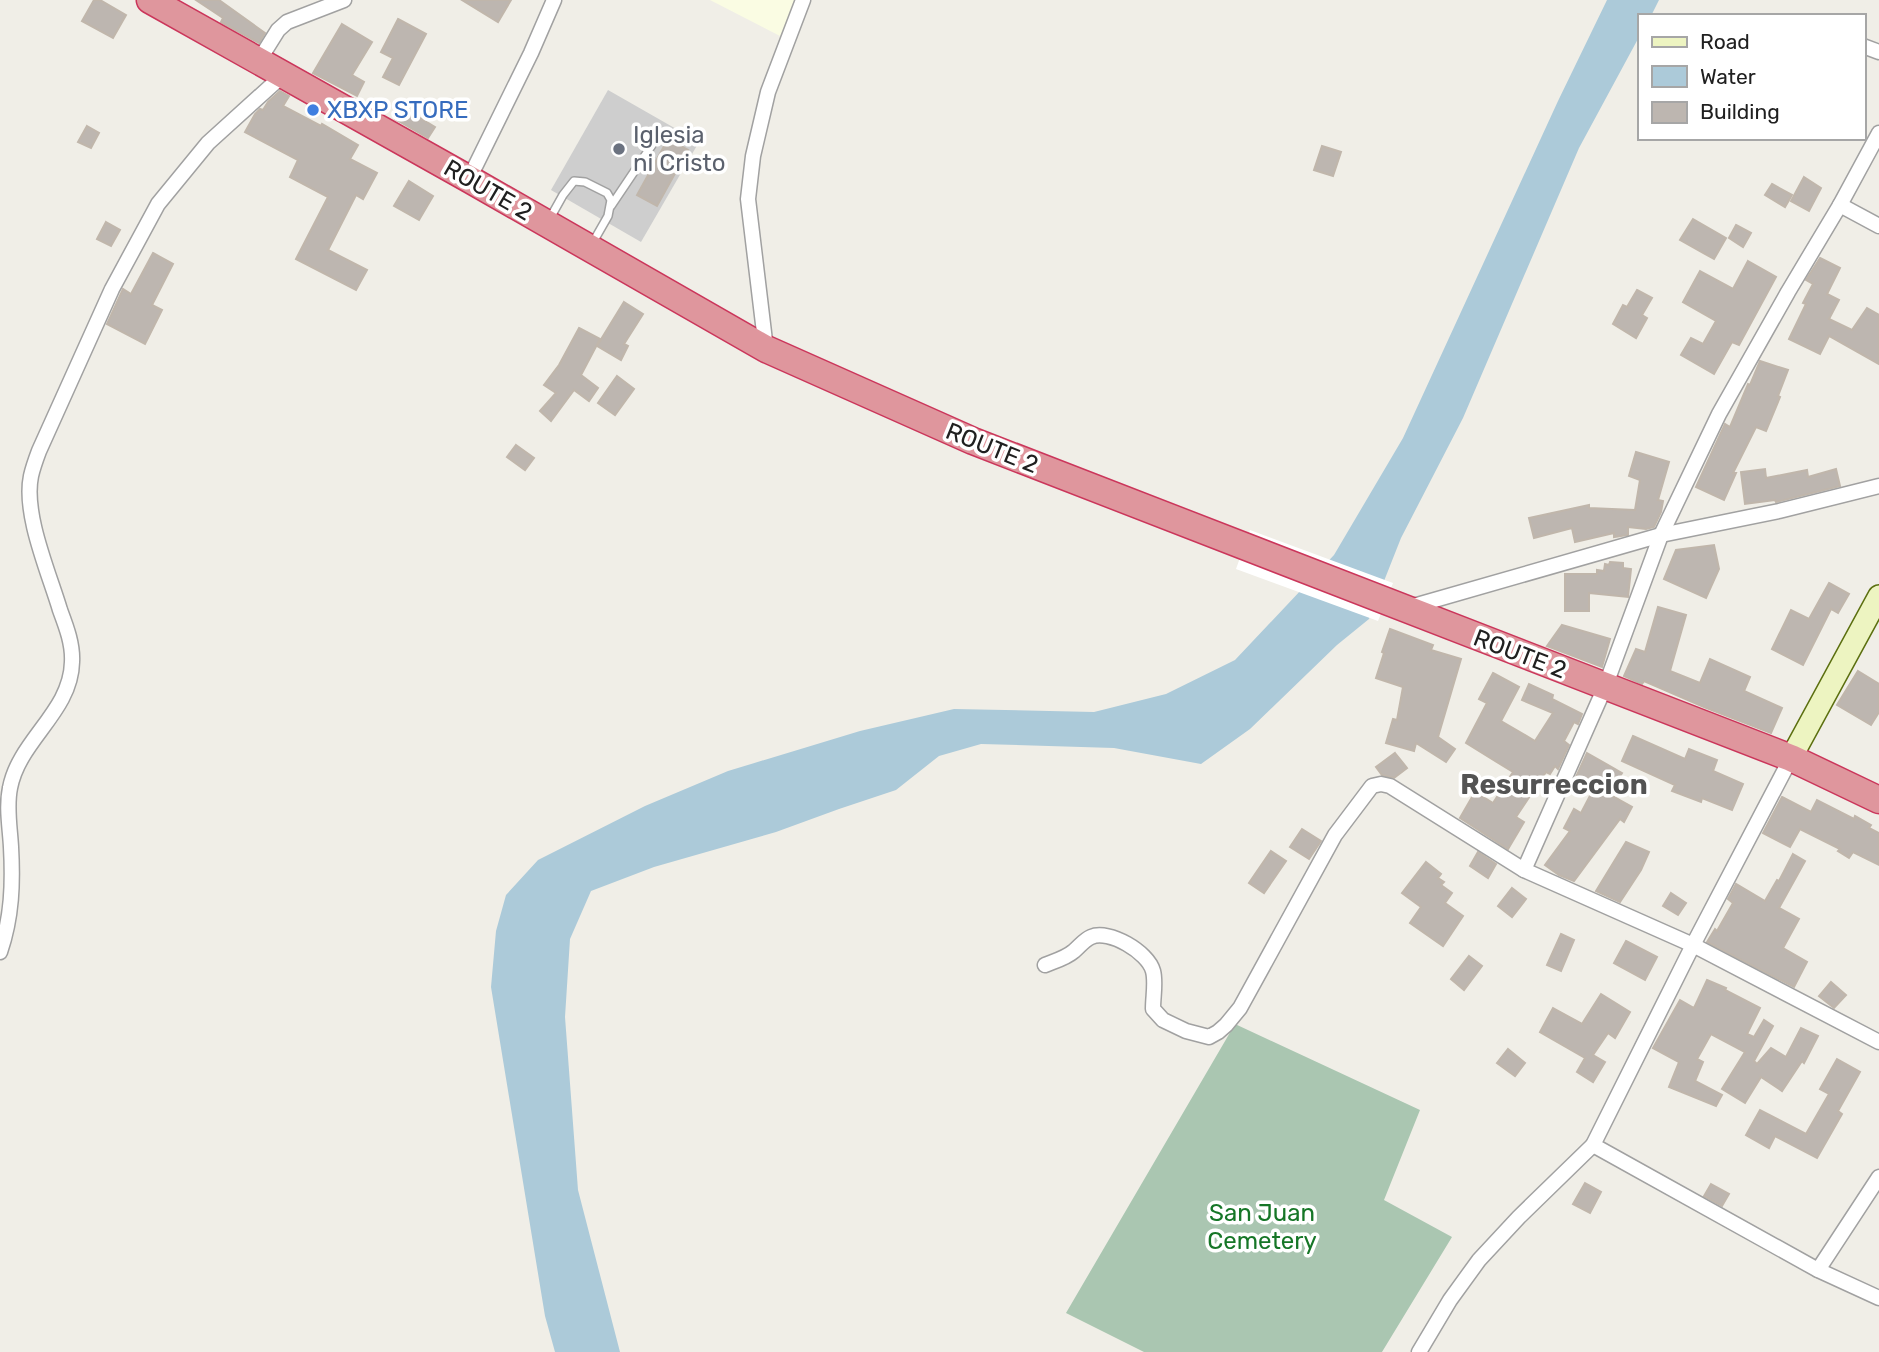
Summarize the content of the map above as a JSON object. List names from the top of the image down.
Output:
{
  "streets": {
    "highway": ["ROUTE 2"]
  },
  "districts": ["Resurreccion"],
  "parks": ["San Juan Cemetery"],
  "places": ["XBXP STORE", "Iglesia ni Cristo"],
  "legend": ["Road", "Water", "Building"]
}
